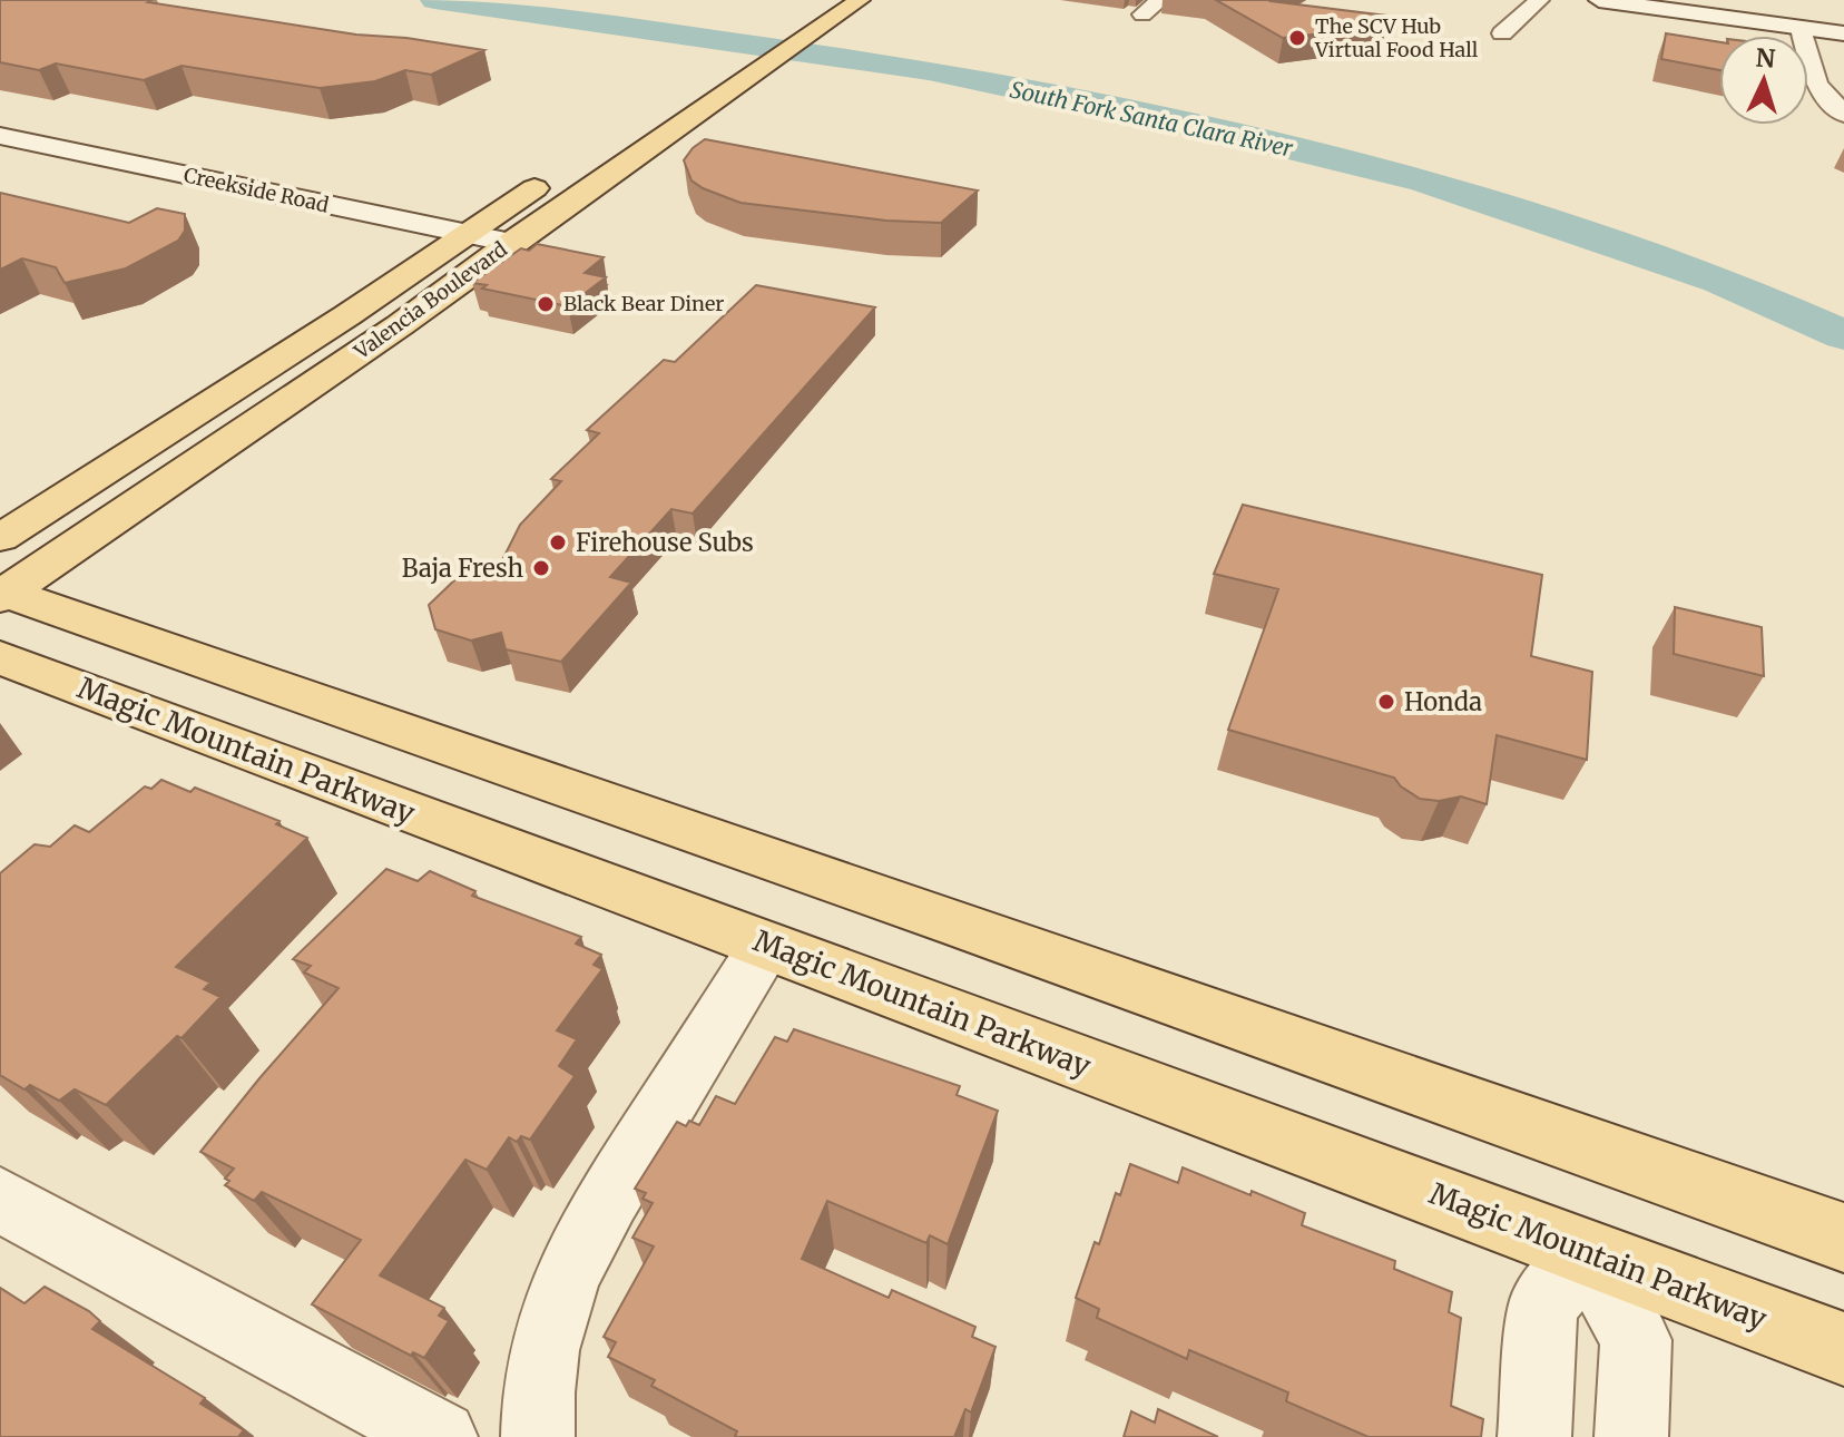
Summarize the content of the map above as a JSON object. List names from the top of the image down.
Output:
{
  "streets": {
    "main road": ["Valencia Boulevard", "Magic Mountain Parkway"],
    "street": ["Creekside Road"]
  },
  "crossings": [
    ["Creekside Road", "Valencia Boulevard"]
  ],
  "water": ["South Fork Santa Clara River"],
  "places": [
    "The SCV Hub Virtual Food Hall",
    "Black Bear Diner",
    "Firehouse Subs",
    "Baja Fresh",
    "Honda"
  ],
  "north": "top"
}
